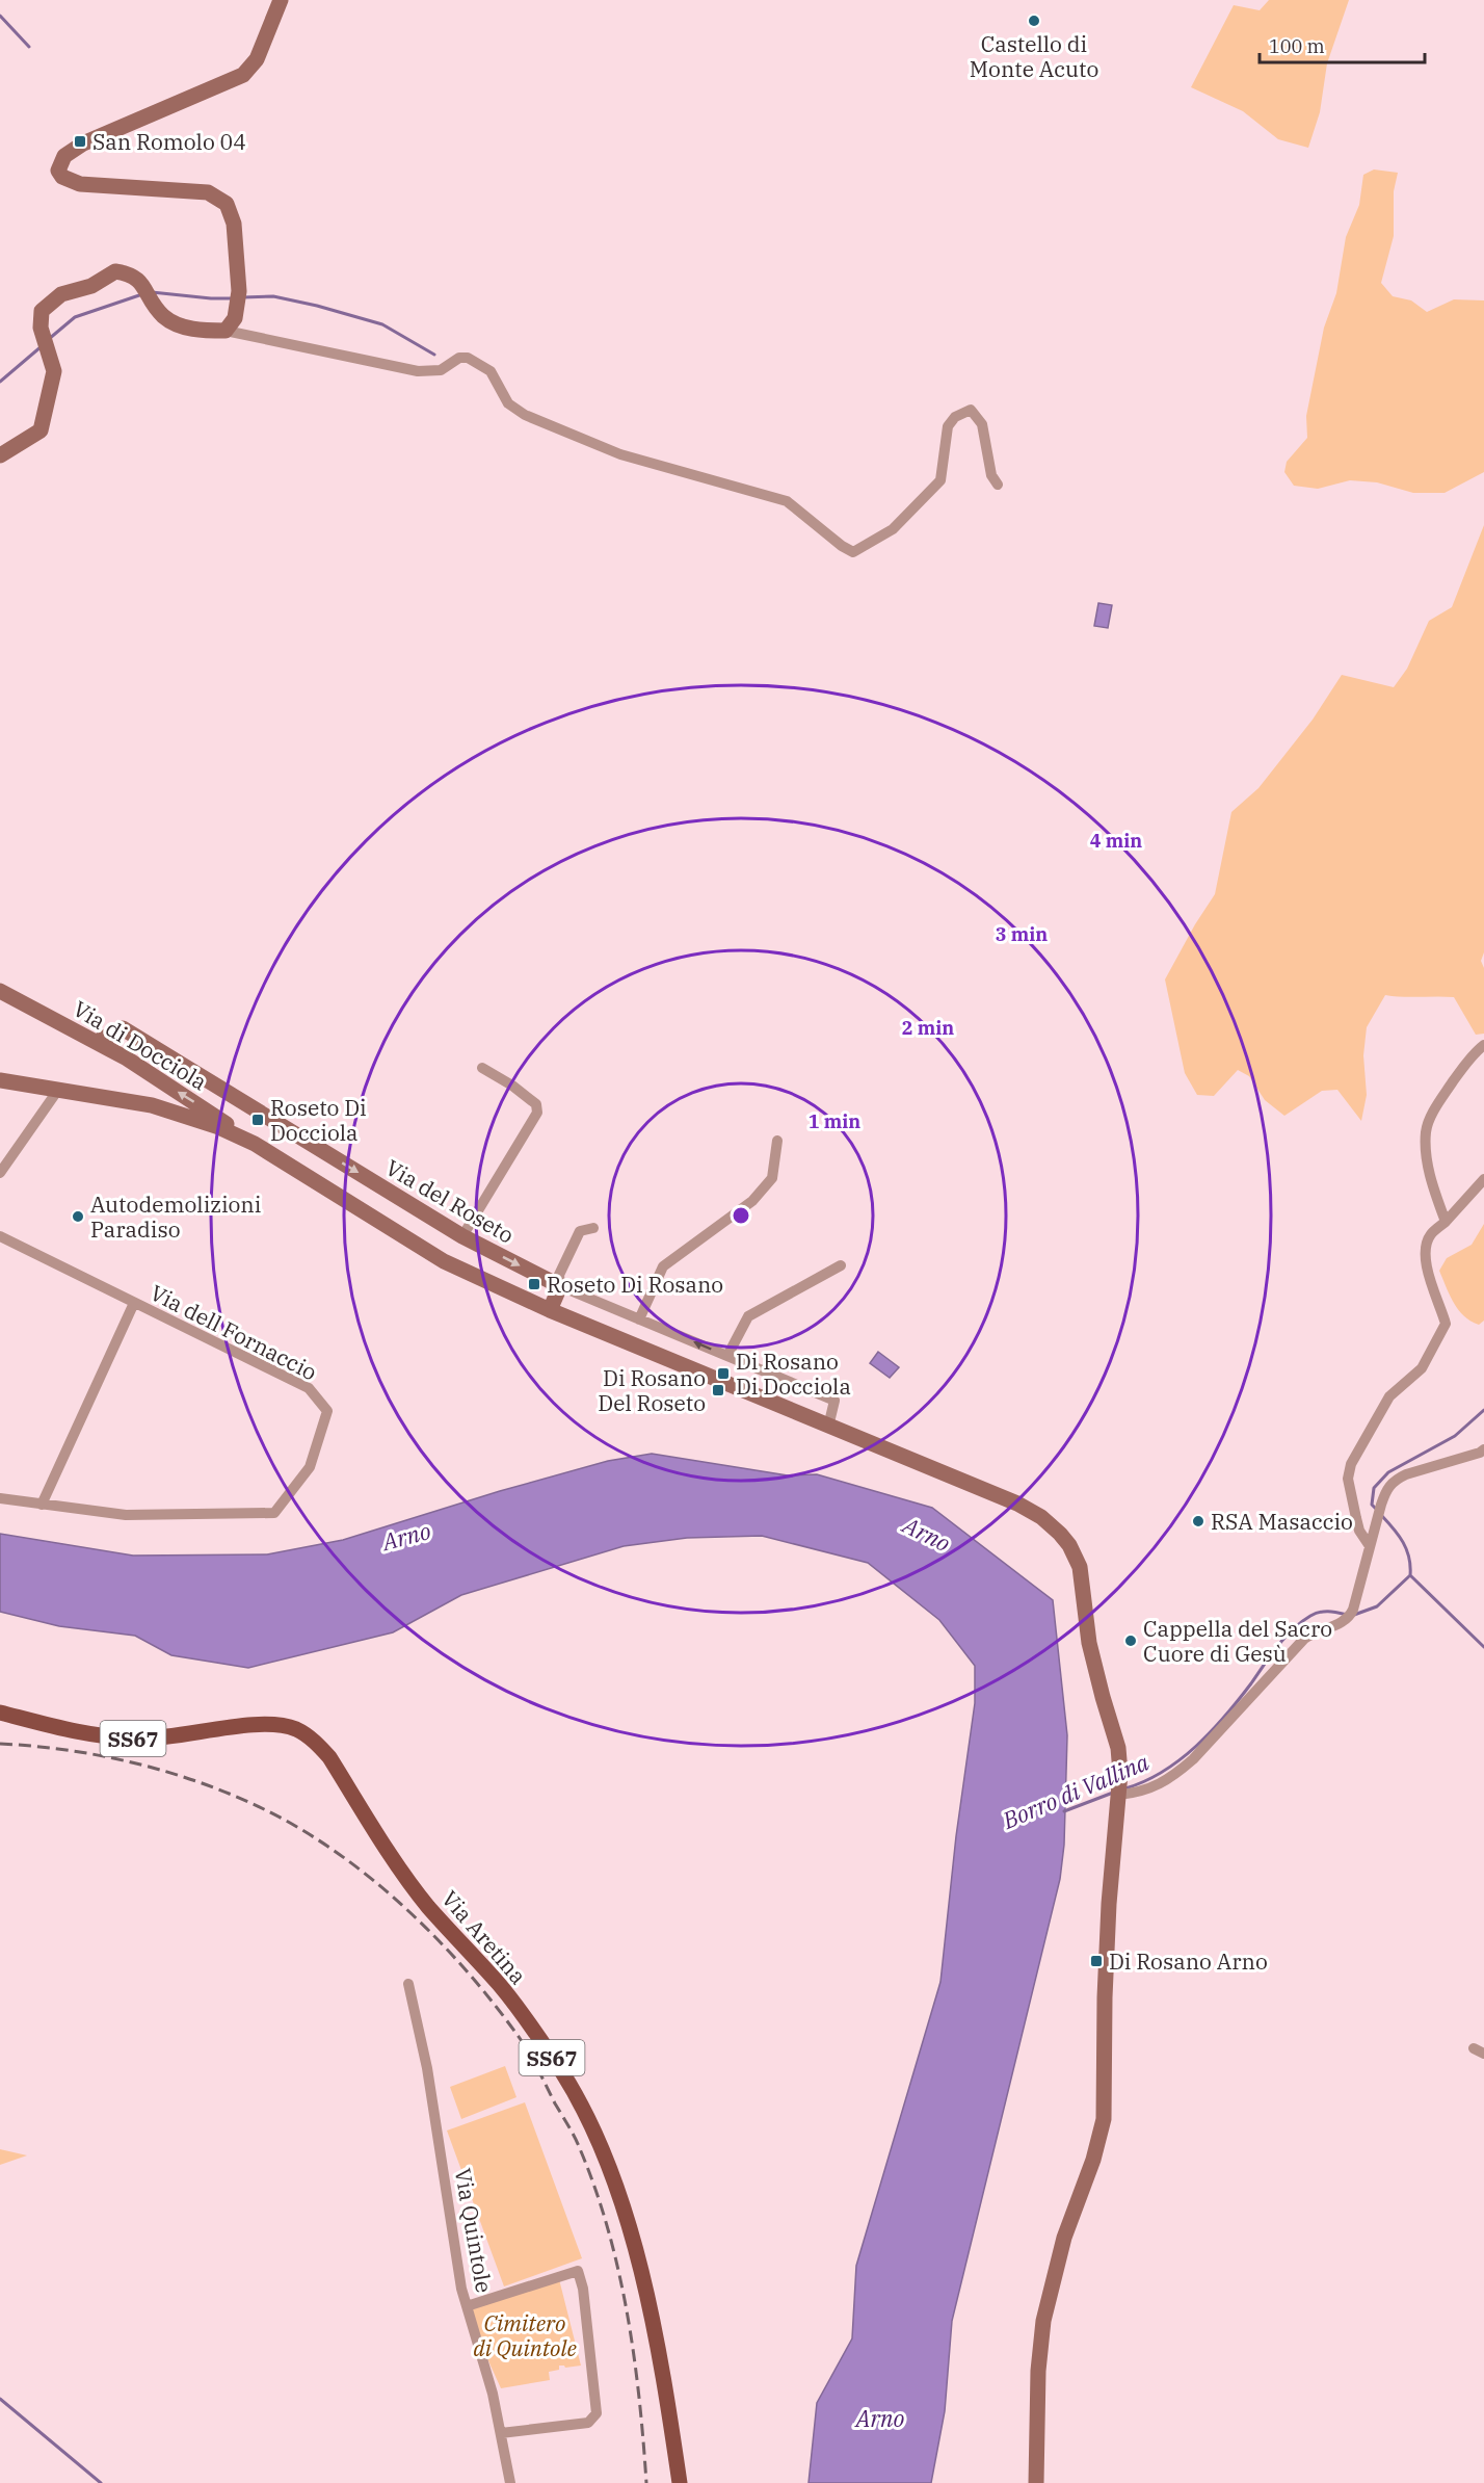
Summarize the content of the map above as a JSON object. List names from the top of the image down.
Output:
{
  "streets": {
    "main road": [
      "Via di Docciola",
      "Via del Roseto",
      "SS67",
      "Via Aretina"
    ],
    "street": ["Via dell Fornaccio", "Via Quintole"]
  },
  "crossings": [
    ["Via di Docciola", "Via del Roseto"]
  ],
  "water": ["Arno", "Borro di Vallina"],
  "parks": ["Cimitero di Quintole"],
  "places": {
    "other": [
      "Castello di Monte Acuto",
      "Autodemolizioni Paradiso",
      "RSA Masaccio",
      "Cappella del Sacro Cuore di Gesù"
    ],
    "transit": [
      "San Romolo 04",
      "Roseto Di Docciola",
      "Roseto Di Rosano",
      "Di Rosano Di Docciola",
      "Di Rosano Del Roseto",
      "Di Rosano Arno"
    ]
  },
  "scale_bar": "100 m",
  "rings": [
    "4 min",
    "3 min",
    "2 min",
    "1 min"
  ]
}
